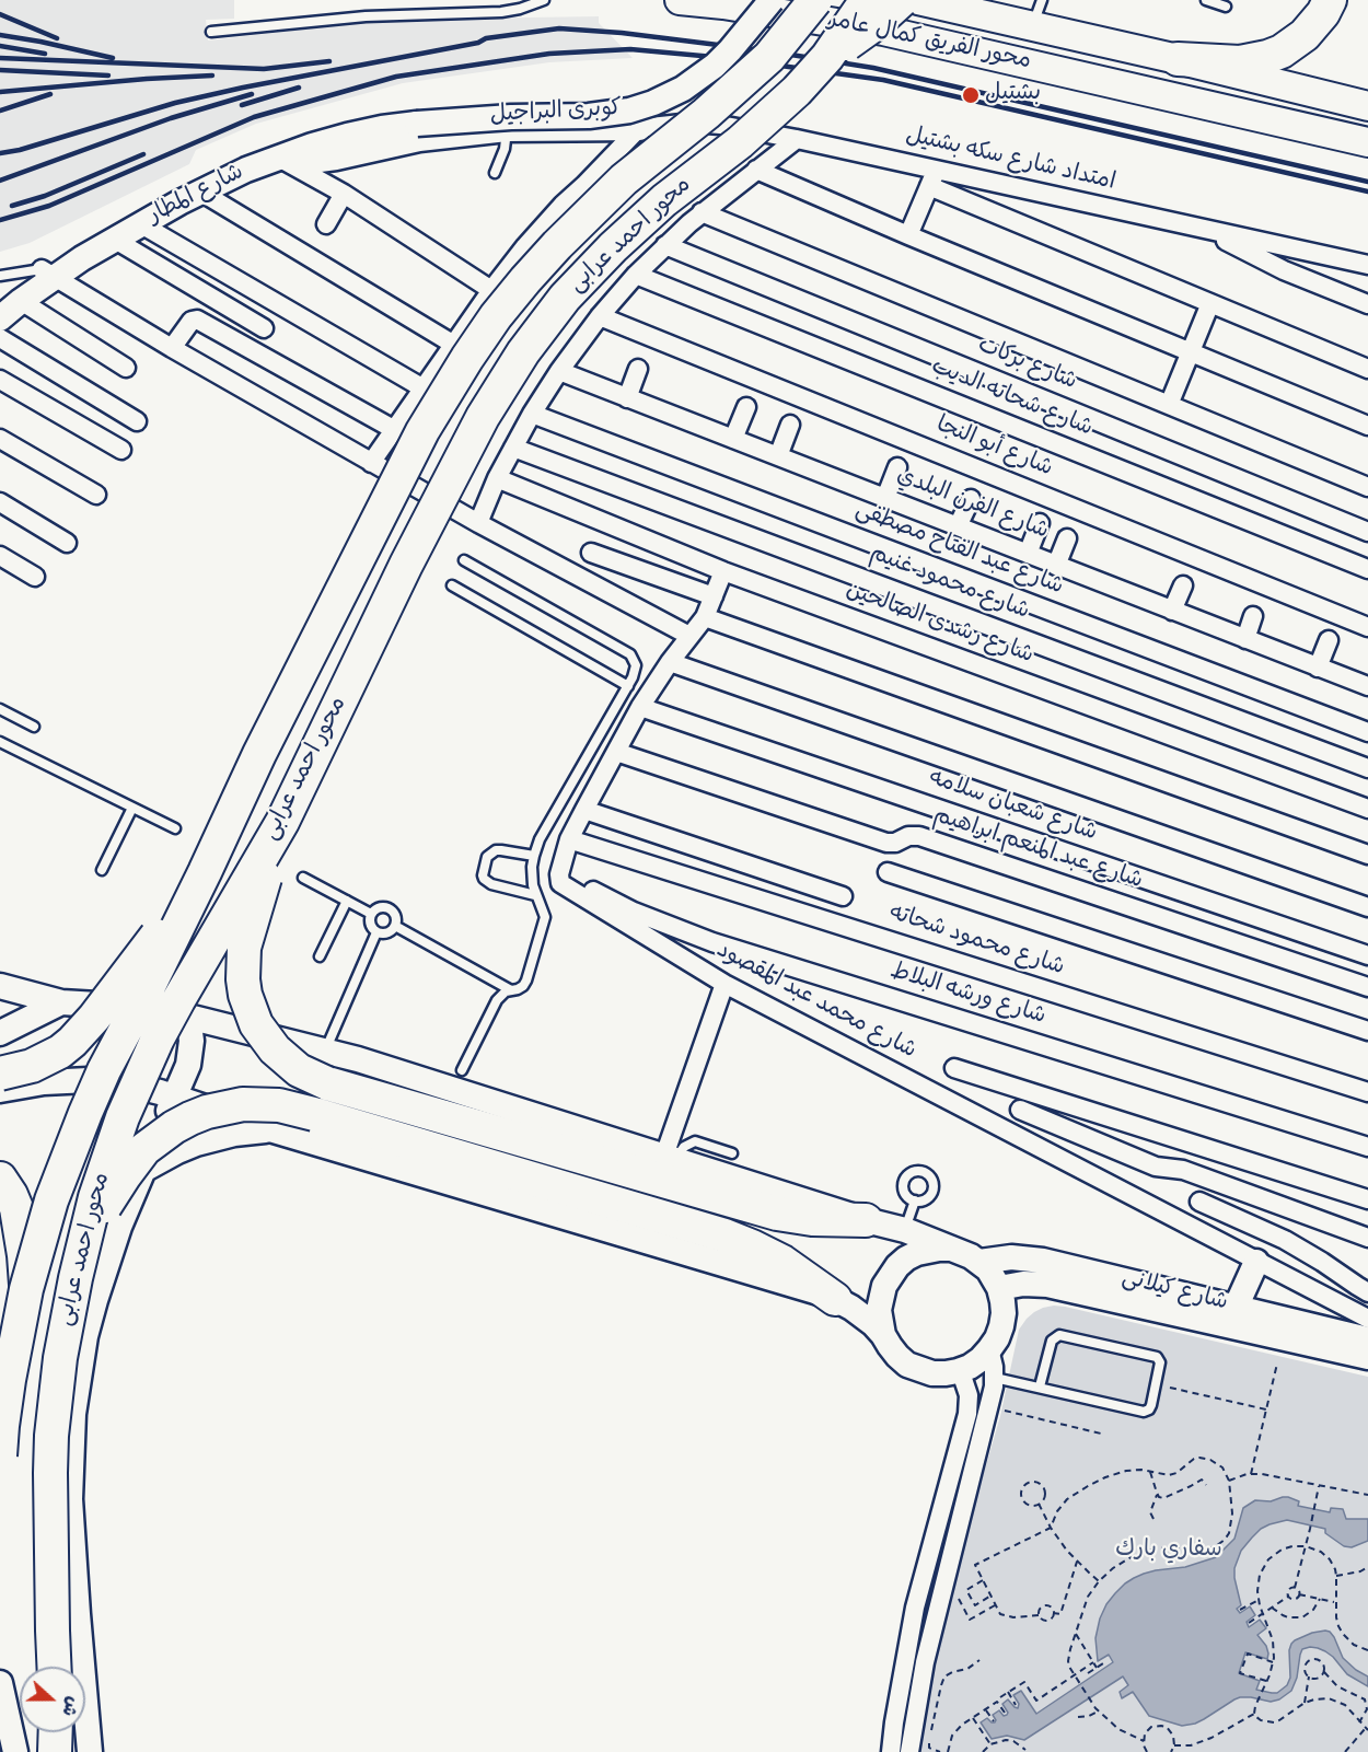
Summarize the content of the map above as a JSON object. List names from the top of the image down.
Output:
{
  "streets": {
    "highway": ["محور احمد عرابى"],
    "main road": ["محور الفريق كمال عامر"],
    "street": [
      "كوبرى البراجيل",
      "امتداد شارع سكه بشتيل",
      "شارع المطار",
      "شارع بركات",
      "شارع شحاته الديب",
      "شارع أبو النجا",
      "شارع الفرن البلدي",
      "شارع عبد الفتاح مصطفى",
      "شارع محمود غنيم",
      "شارع رشدى الصالحين",
      "شارع شعبان سلامه",
      "شارع عبد المنعم ابراهيم",
      "شارع محمود شحاته",
      "شارع ورشه البلاط",
      "شارع محمد عبد المقصود",
      "شارع كيلانى"
    ]
  },
  "crossings": [
    ["كوبرى البراجيل", "شارع المطار"],
    ["شارع ورشه البلاط", "شارع محمد عبد المقصود"]
  ],
  "parks": ["سفاري بارك"],
  "places": ["بشتيل"],
  "north": "right"
}
